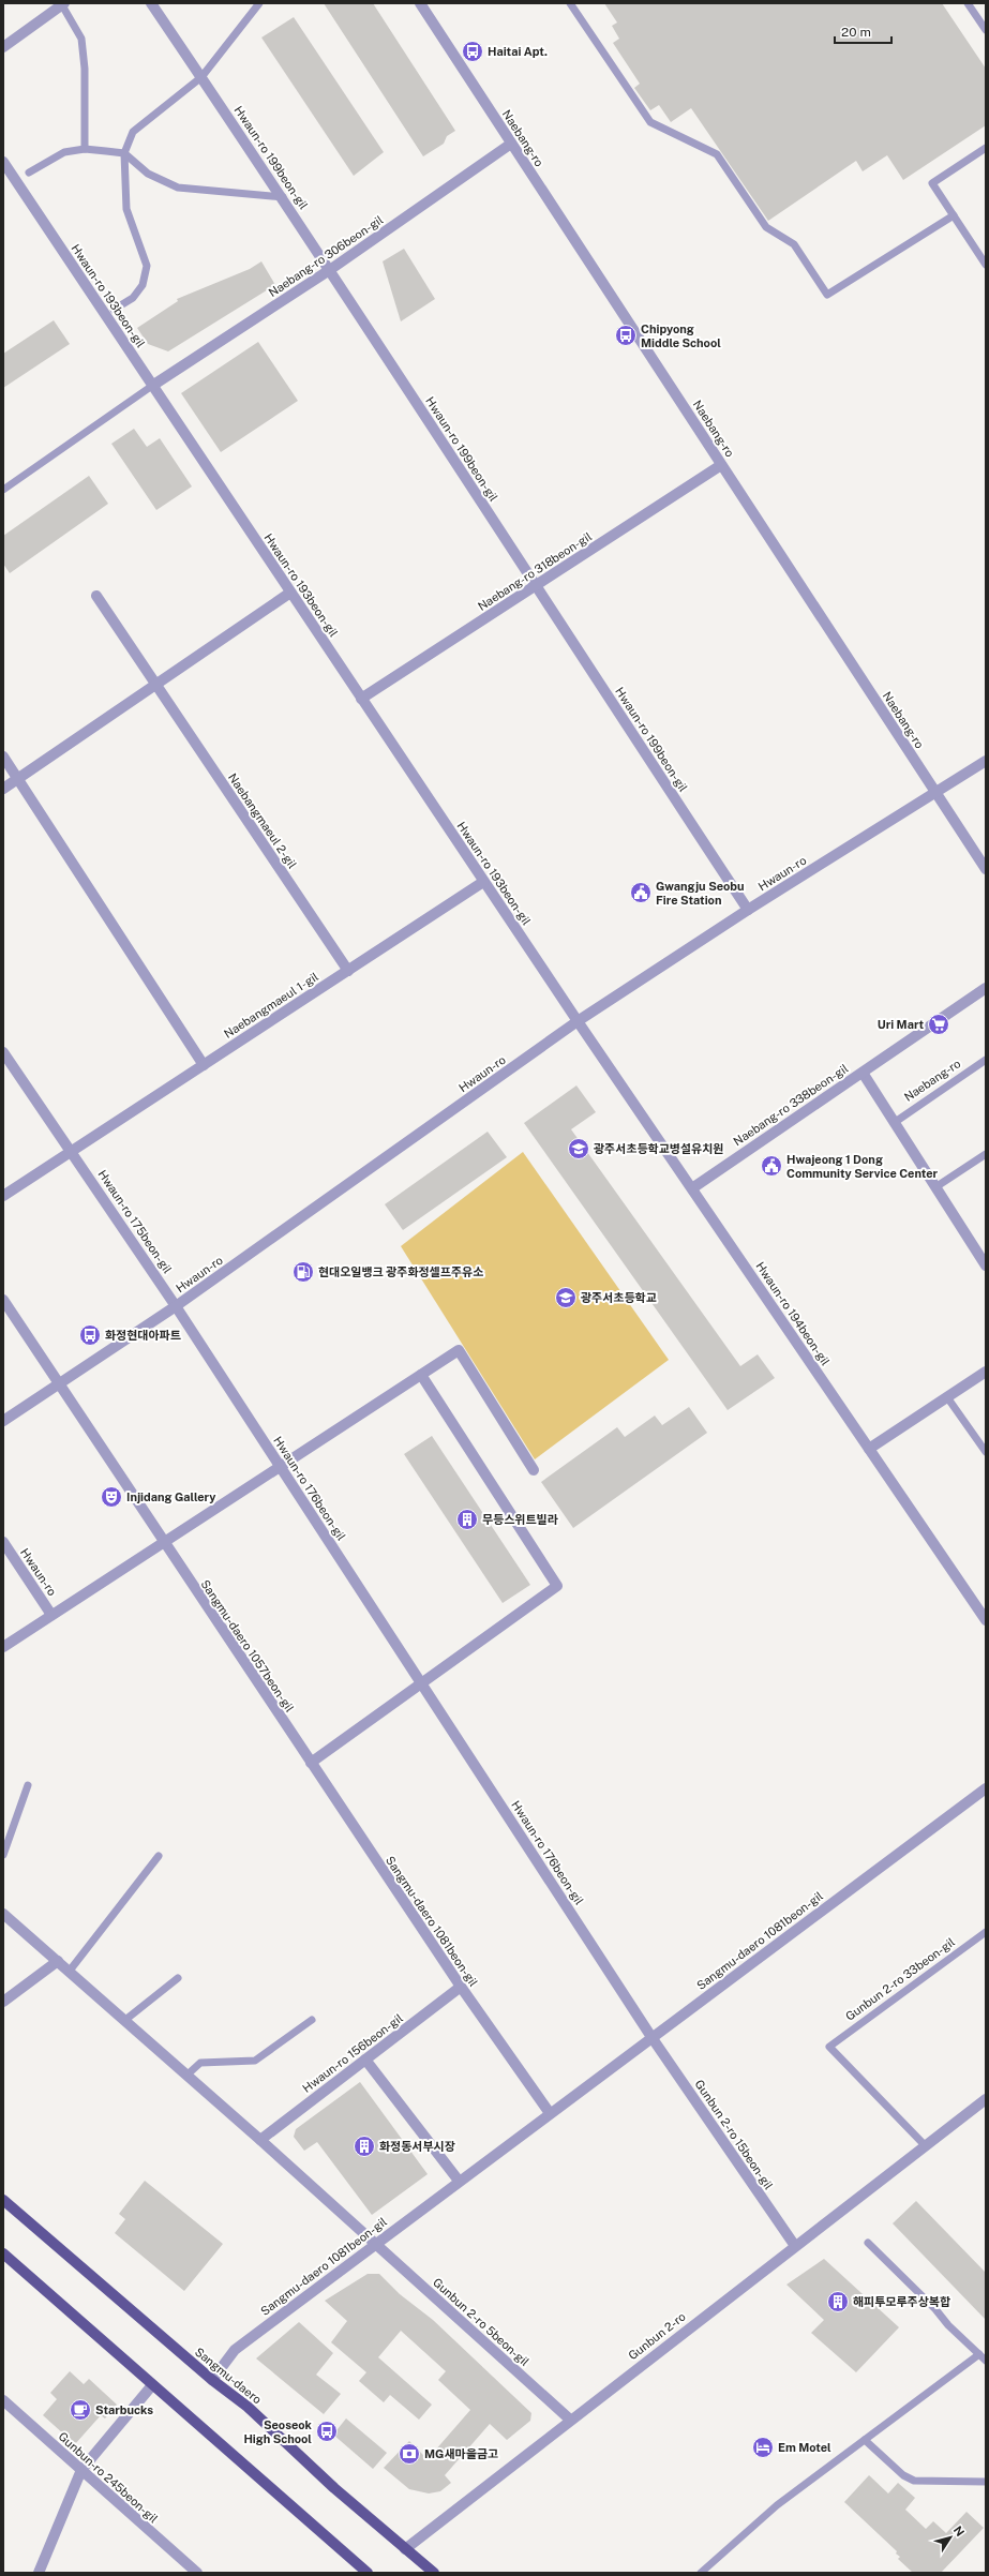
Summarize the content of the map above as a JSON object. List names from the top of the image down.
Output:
{
  "streets": {
    "main road": ["Sangmu-daero"],
    "street": [
      "Naebang-ro",
      "Hwaun-ro 199beon-gil",
      "Naebang-ro 306beon-gil",
      "Hwaun-ro 193beon-gil",
      "Naebang-ro 318beon-gil",
      "Naebangmaeul 2-gil",
      "Hwaun-ro",
      "Naebangmaeul 1-gil",
      "Naebang-ro 338beon-gil",
      "Hwaun-ro 175beon-gil",
      "Hwaun-ro 194beon-gil",
      "Hwaun-ro 176beon-gil",
      "Sangmu-daero 1057beon-gil",
      "Sangmu-daero 1081beon-gil",
      "Hwaun-ro 156beon-gil",
      "Gunbun 2-ro 15beon-gil",
      "Gunbun 2-ro 5beon-gil",
      "Gunbun 2-ro",
      "Gunbun-ro 245beon-gil"
    ],
    "lane": ["Gunbun 2-ro 33beon-gil"]
  },
  "crossings": [
    ["Naebang-ro", "Naebang-ro 306beon-gil"],
    ["Naebang-ro", "Naebang-ro 318beon-gil"],
    ["Naebang-ro", "Hwaun-ro"],
    ["Naebang-ro", "Naebang-ro 338beon-gil"],
    ["Hwaun-ro 199beon-gil", "Naebang-ro 306beon-gil"],
    ["Hwaun-ro 199beon-gil", "Hwaun-ro 193beon-gil"],
    ["Hwaun-ro 199beon-gil", "Naebang-ro 318beon-gil"],
    ["Hwaun-ro 199beon-gil", "Hwaun-ro"],
    ["Naebang-ro 306beon-gil", "Hwaun-ro 193beon-gil"],
    ["Hwaun-ro 193beon-gil", "Naebang-ro 318beon-gil"],
    ["Hwaun-ro 193beon-gil", "Hwaun-ro"],
    ["Hwaun-ro 193beon-gil", "Naebangmaeul 1-gil"],
    ["Hwaun-ro 193beon-gil", "Hwaun-ro 194beon-gil"],
    ["Naebangmaeul 2-gil", "Naebangmaeul 1-gil"],
    ["Hwaun-ro", "Hwaun-ro 175beon-gil"],
    ["Hwaun-ro", "Hwaun-ro 194beon-gil"],
    ["Hwaun-ro", "Hwaun-ro 176beon-gil"],
    ["Hwaun-ro", "Sangmu-daero 1057beon-gil"],
    ["Naebangmaeul 1-gil", "Hwaun-ro 175beon-gil"],
    ["Naebang-ro 338beon-gil", "Hwaun-ro 194beon-gil"],
    ["Hwaun-ro 175beon-gil", "Hwaun-ro 176beon-gil"],
    ["Hwaun-ro 176beon-gil", "Sangmu-daero 1081beon-gil"],
    ["Hwaun-ro 176beon-gil", "Gunbun 2-ro 15beon-gil"],
    ["Sangmu-daero 1057beon-gil", "Sangmu-daero 1081beon-gil"],
    ["Sangmu-daero 1081beon-gil", "Hwaun-ro 156beon-gil"],
    ["Sangmu-daero 1081beon-gil", "Gunbun 2-ro 15beon-gil"],
    ["Sangmu-daero 1081beon-gil", "Gunbun 2-ro 5beon-gil"],
    ["Sangmu-daero 1081beon-gil", "Sangmu-daero"],
    ["Gunbun 2-ro 33beon-gil", "Gunbun 2-ro"],
    ["Gunbun 2-ro 15beon-gil", "Gunbun 2-ro"],
    ["Gunbun 2-ro 5beon-gil", "Gunbun 2-ro"],
    ["Gunbun 2-ro", "Sangmu-daero"]
  ],
  "places": {
    "bus stop": [
      "Haitai Apt.",
      "Chipyong Middle School",
      "화정현대아파트",
      "Seoseok High School"
    ],
    "public building": ["Gwangju Seobu Fire Station", "Hwajeong 1 Dong Community Service Center"],
    "supermarket": ["Uri Mart"],
    "school or university": ["광주서초등학교병설유치원", "광주서초등학교"],
    "fuel station": ["현대오일뱅크 광주화정셀프주유소"],
    "theatre": ["Injidang Gallery"],
    "building": ["무등스위트빌라", "화정동서부시장", "해피투모루주상복합"],
    "cafe": ["Starbucks"],
    "hotel": ["Em Motel"],
    "bank": ["MG새마을금고"]
  },
  "scale_bar": "20 m",
  "north": "top right"
}
